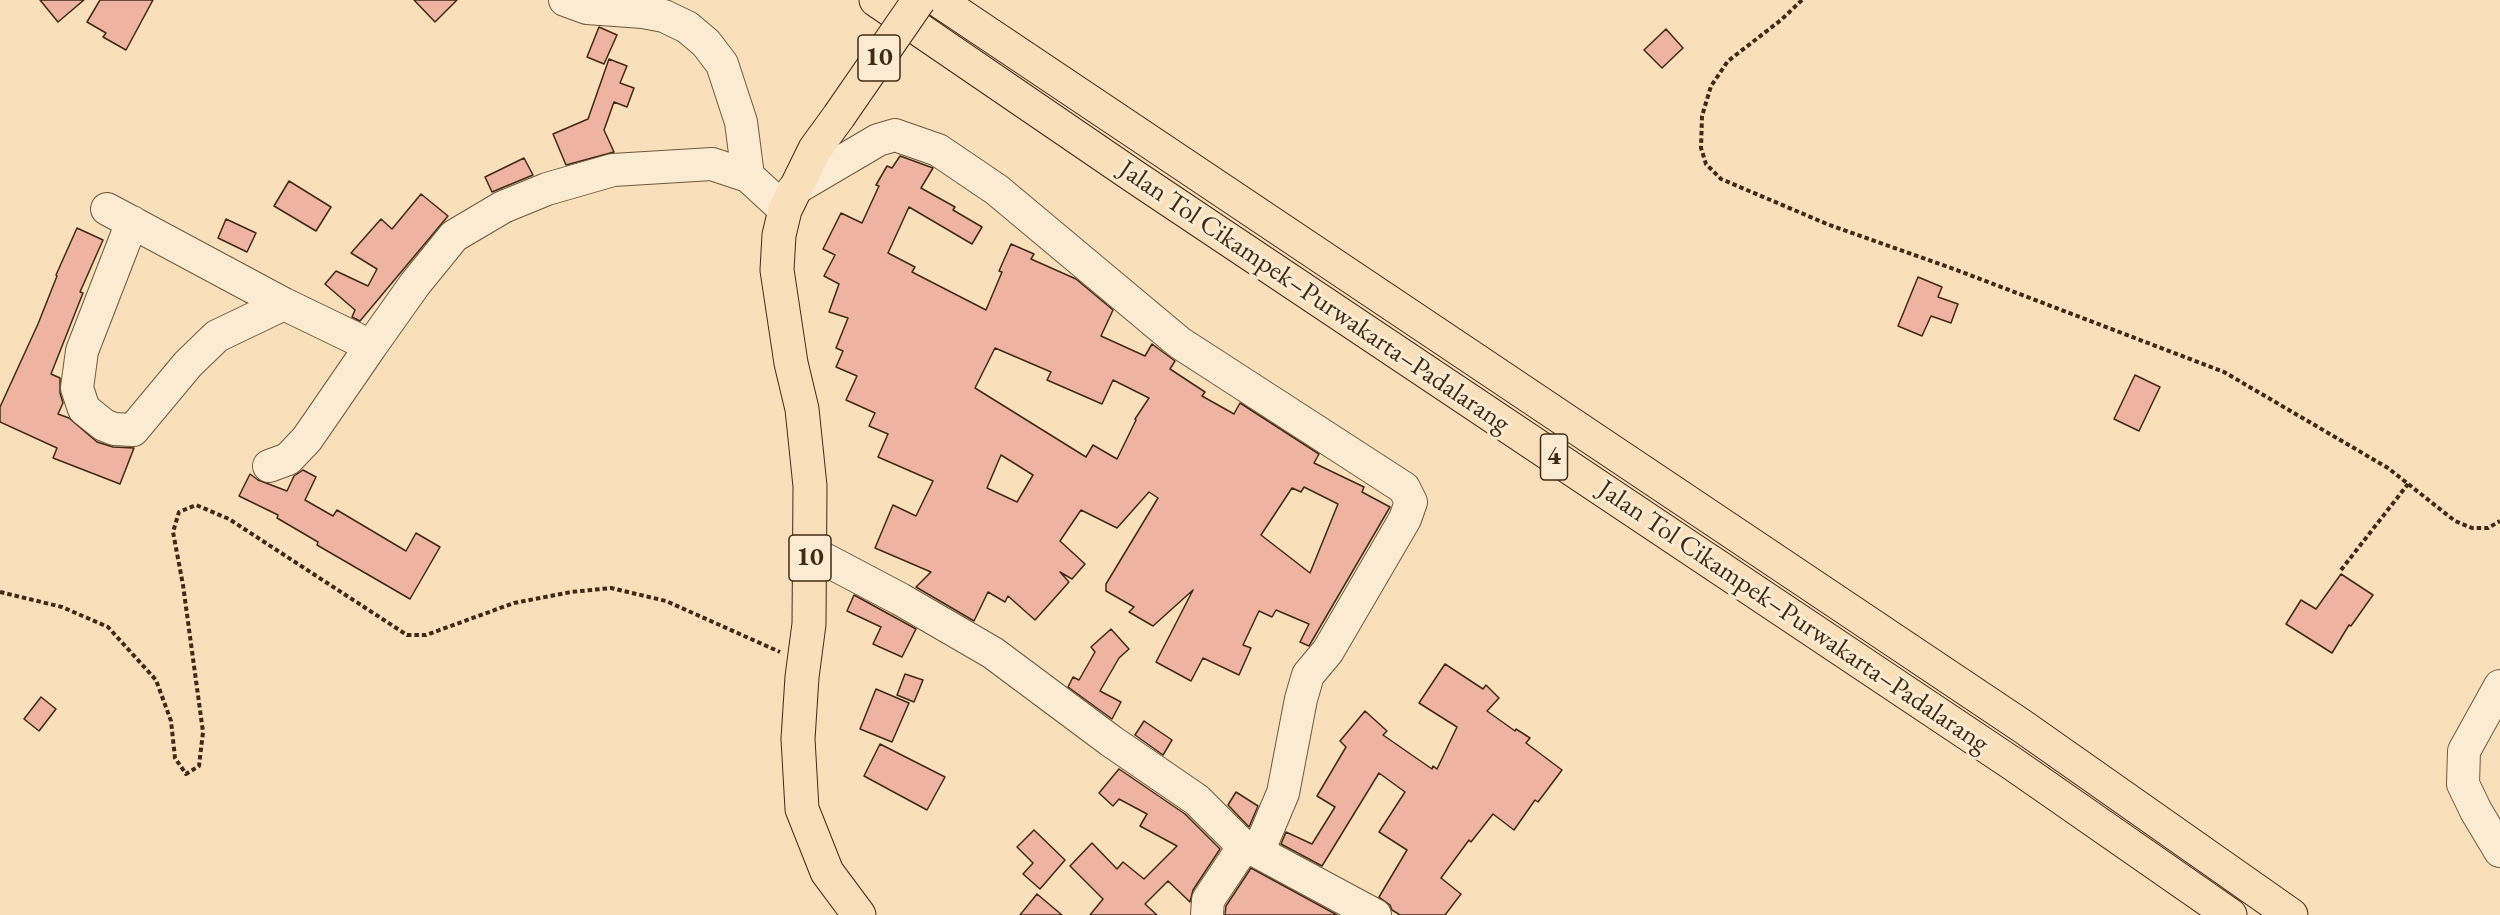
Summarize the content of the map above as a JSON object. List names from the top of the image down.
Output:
{
  "streets": {
    "highway": ["10", "Jalan Tol Cikampek–Purwakarta–Padalarang", "4"]
  }
}
